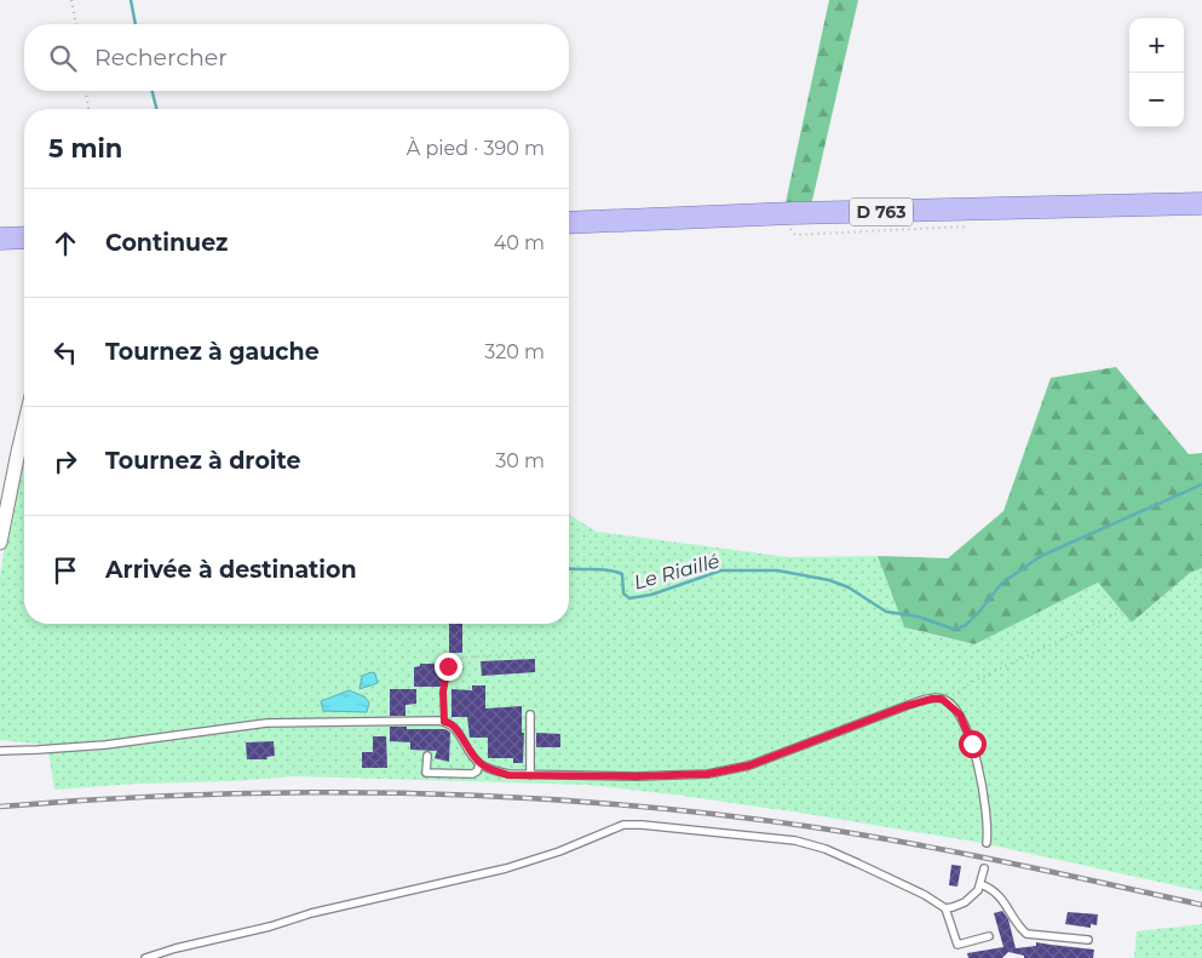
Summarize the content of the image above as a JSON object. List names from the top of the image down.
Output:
{
  "streets": {
    "main road": ["D 763"]
  },
  "water": ["Le Riaillé"],
  "page": {
    "map_buttons": ["+", "−"],
    "search": "Rechercher",
    "heading": ["5 min", "À pied · 390 m"],
    "list": [
      ["Continuez", "40 m"],
      ["Tournez à gauche", "320 m"],
      ["Tournez à droite", "30 m"],
      "Arrivée à destination"
    ]
  }
}
